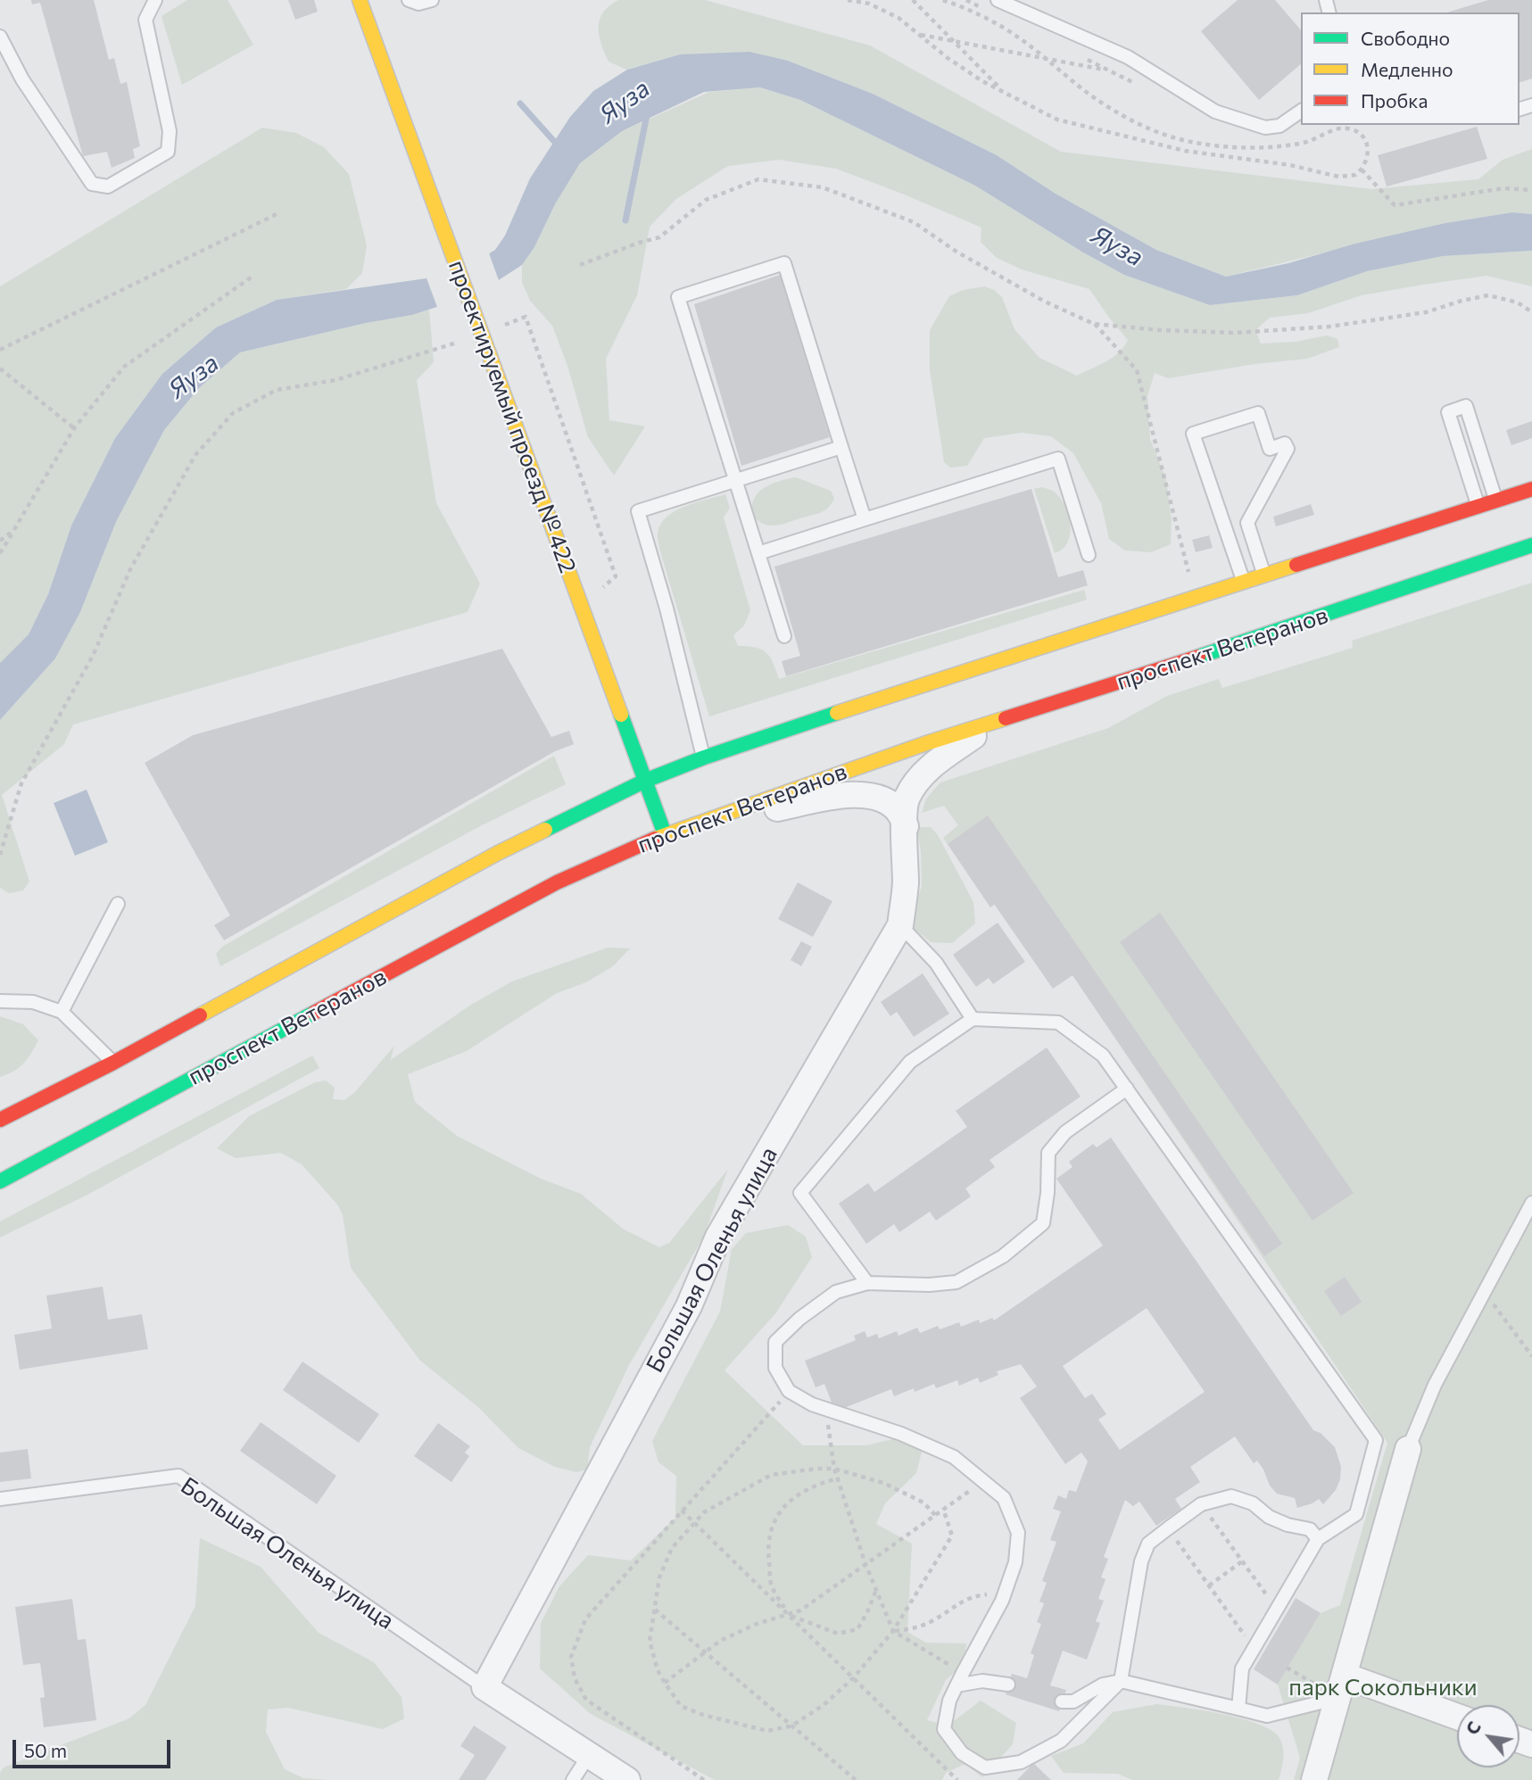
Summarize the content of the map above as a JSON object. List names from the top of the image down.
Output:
{
  "streets": {
    "main road": ["проектируемый проезд № 422", "проспект Ветеранов"],
    "street": ["Большая Оленья улица"]
  },
  "crossings": [
    ["проектируемый проезд № 422", "проспект Ветеранов"],
    ["проспект Ветеранов", "Большая Оленья улица"]
  ],
  "water": ["Яуза"],
  "parks": ["парк Сокольники"],
  "legend": ["Свободно", "Медленно", "Пробка"],
  "scale_bar": "50 m",
  "north": "top left"
}
